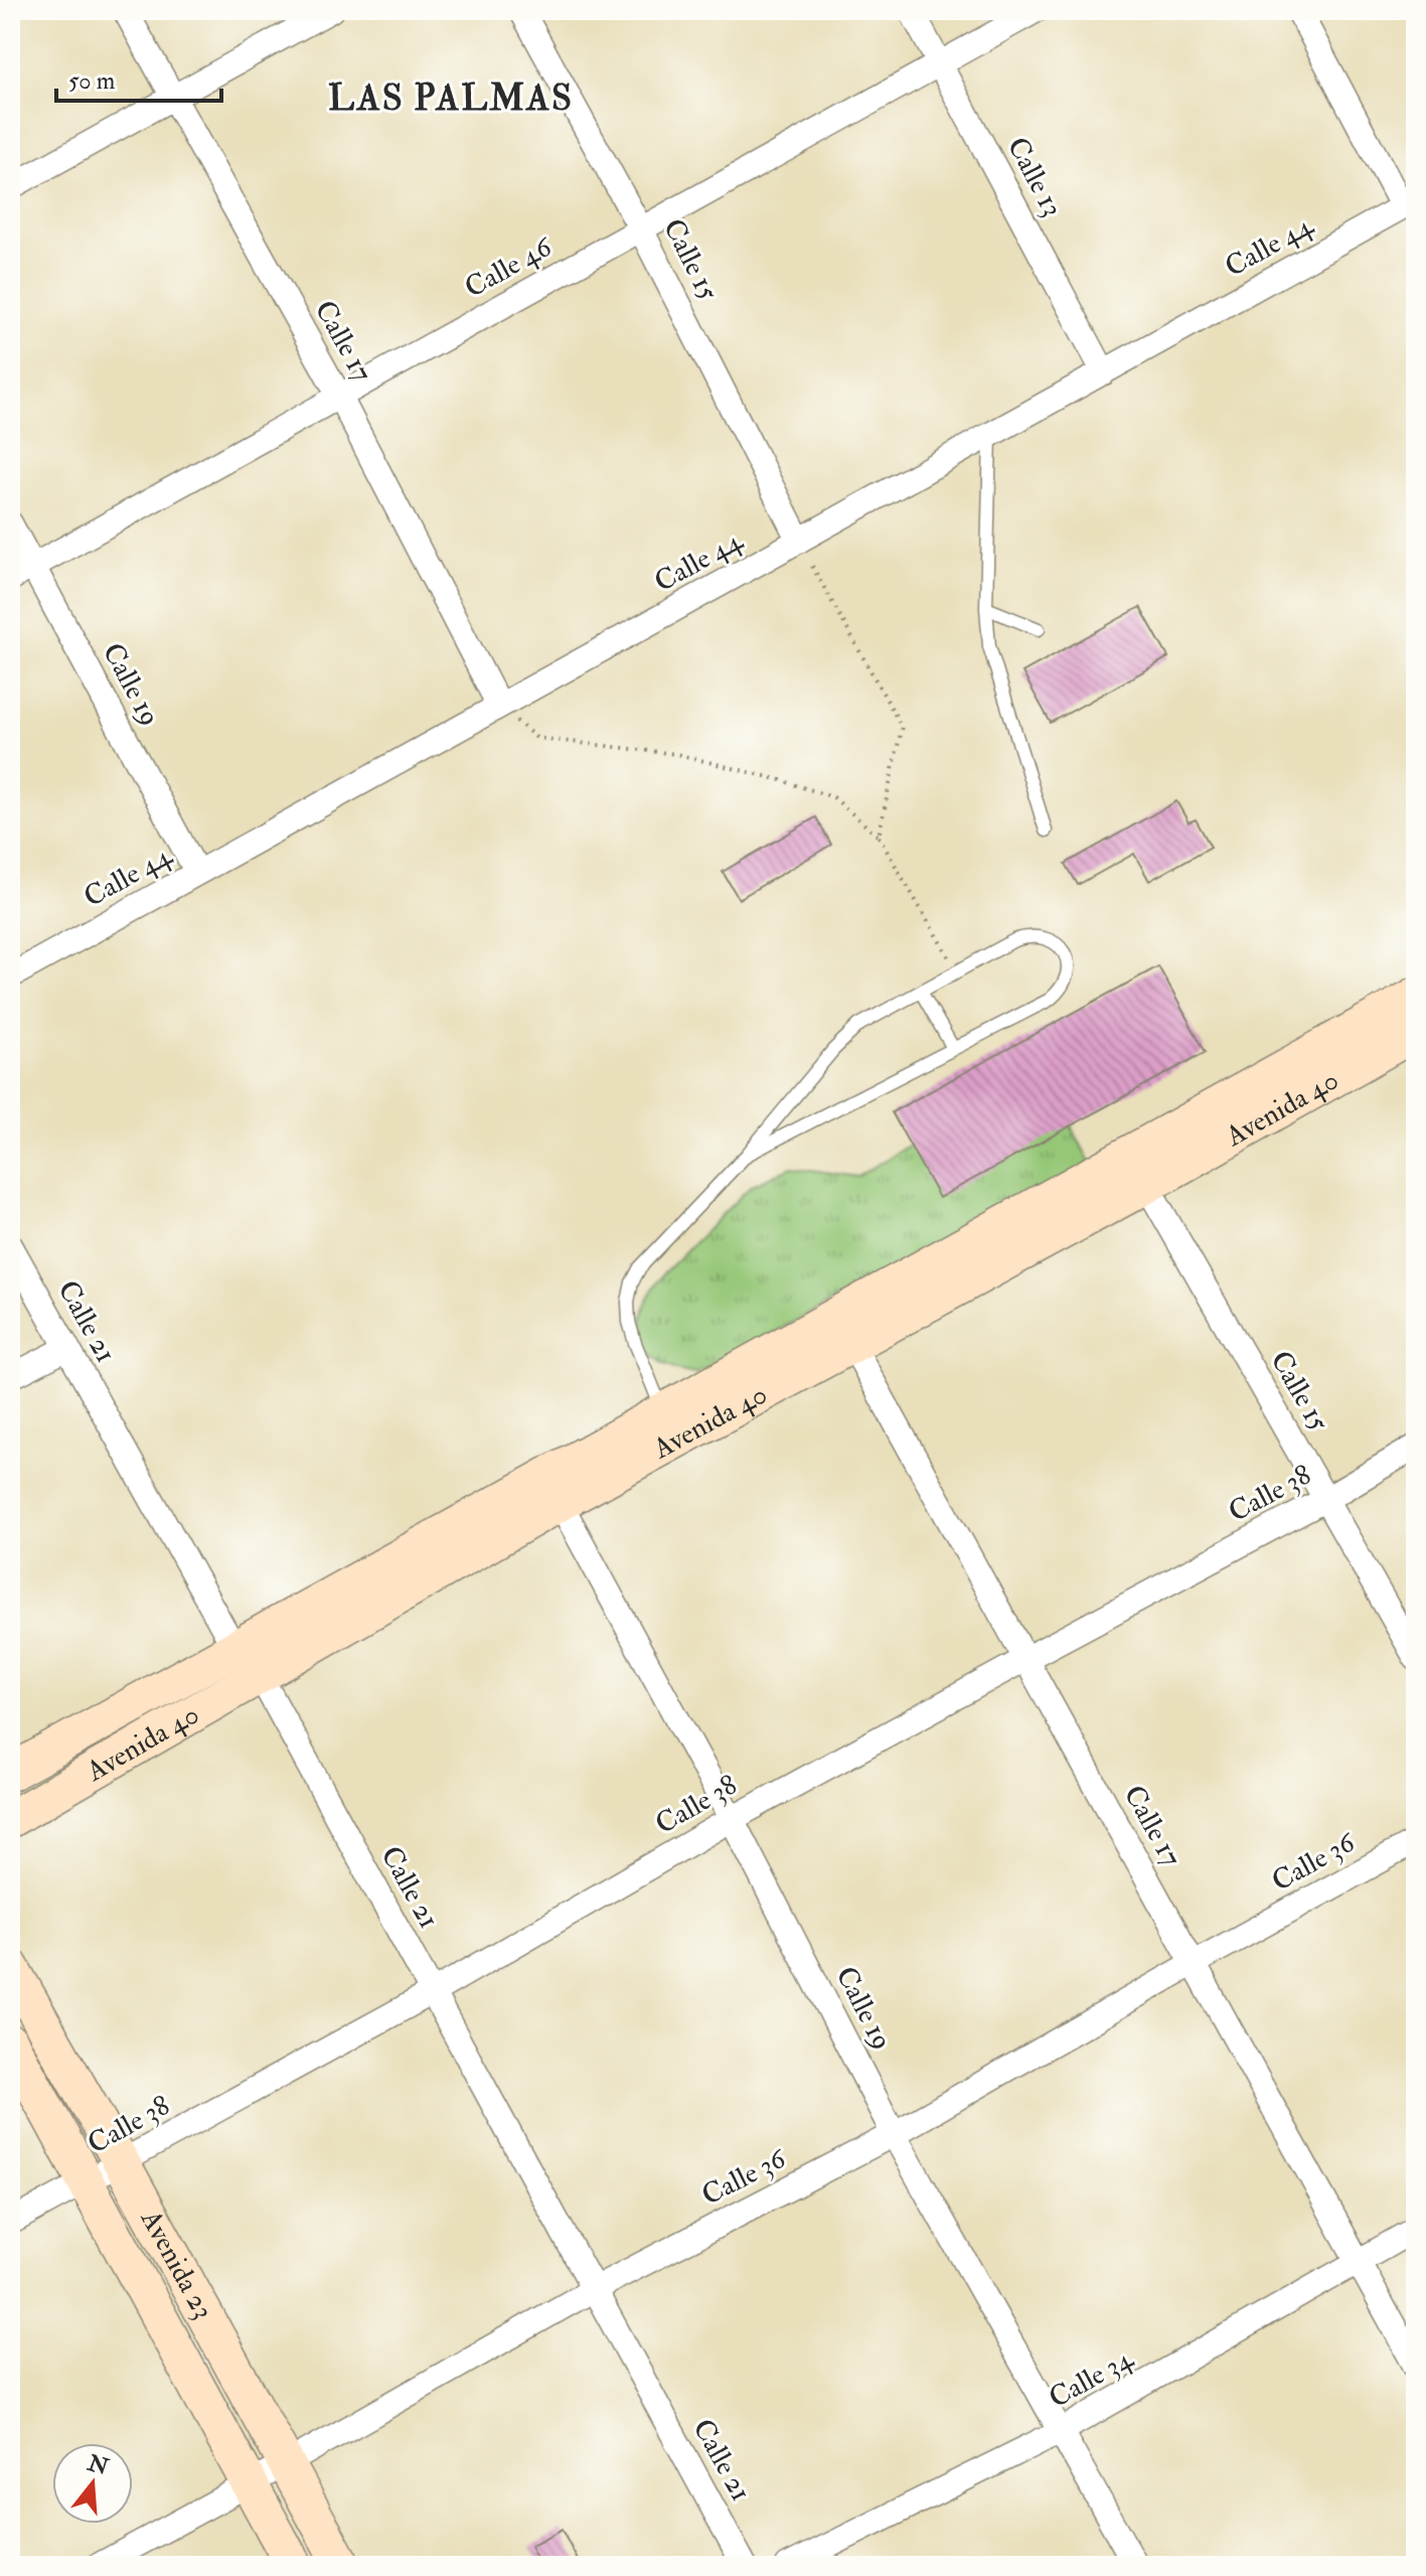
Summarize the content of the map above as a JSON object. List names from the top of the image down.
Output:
{
  "streets": {
    "main road": ["Avenida 40", "Avenida 23"],
    "street": [
      "Calle 13",
      "Calle 44",
      "Calle 15",
      "Calle 46",
      "Calle 17",
      "Calle 19",
      "Calle 21",
      "Calle 38",
      "Calle 36",
      "Calle 34"
    ]
  },
  "crossings": [
    ["Calle 13", "Calle 44"],
    ["Calle 13", "Calle 46"],
    ["Calle 44", "Calle 15"],
    ["Calle 44", "Calle 17"],
    ["Calle 44", "Calle 19"],
    ["Calle 15", "Calle 46"],
    ["Calle 15", "Avenida 40"],
    ["Calle 15", "Calle 38"],
    ["Calle 46", "Calle 17"],
    ["Calle 46", "Calle 19"],
    ["Calle 17", "Avenida 40"],
    ["Calle 17", "Calle 38"],
    ["Calle 17", "Calle 36"],
    ["Calle 17", "Calle 34"],
    ["Calle 19", "Avenida 40"],
    ["Calle 19", "Calle 38"],
    ["Calle 19", "Calle 36"],
    ["Calle 19", "Calle 34"],
    ["Avenida 40", "Calle 21"],
    ["Calle 21", "Calle 38"],
    ["Calle 21", "Calle 36"],
    ["Calle 38", "Avenida 23"],
    ["Calle 36", "Avenida 23"]
  ],
  "districts": ["LAS PALMAS"],
  "scale_bar": "50 m",
  "north": "top"
}
